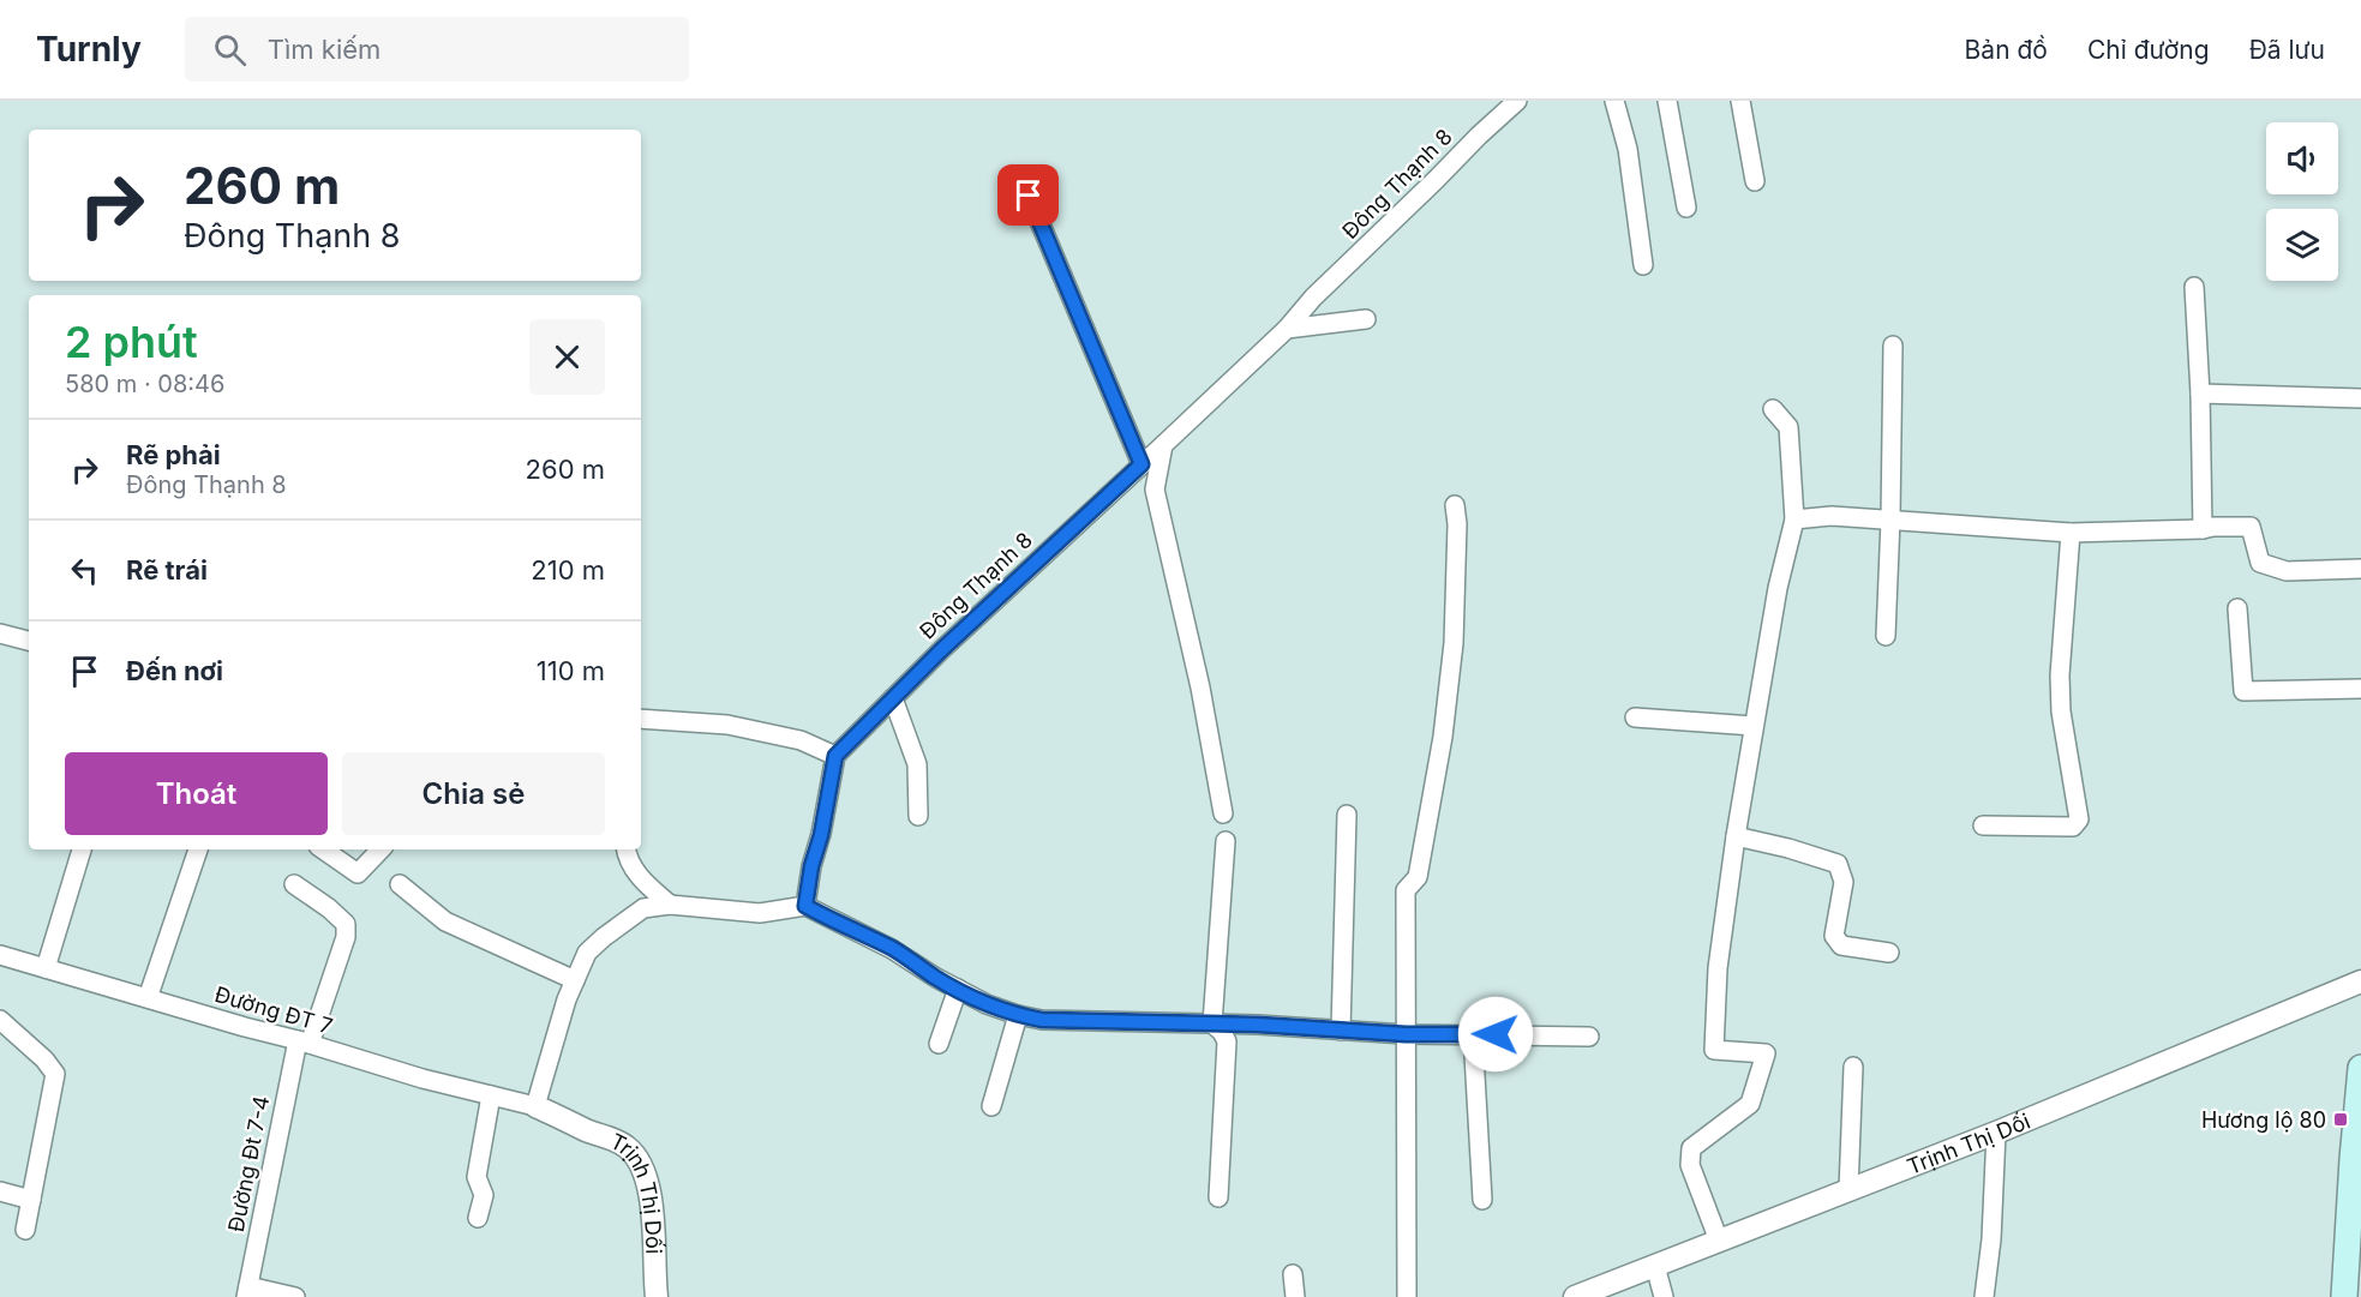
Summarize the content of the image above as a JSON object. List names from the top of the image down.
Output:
{
  "streets": {
    "street": [
      "Đông Thạnh 8",
      "Đường ĐT 7",
      "Trịnh Thị Dối",
      "Đường Đt 7-4"
    ]
  },
  "crossings": [
    ["Đường ĐT 7", "Trịnh Thị Dối"],
    ["Đường ĐT 7", "Đường Đt 7-4"]
  ],
  "places": {
    "transit": ["Hương lộ 80"]
  },
  "page": {
    "header": "Turnly",
    "search": "Tìm kiếm",
    "nav": ["Bản đồ", "Chỉ đường", "Đã lưu"],
    "turn": ["260 m", "Đông Thạnh 8"],
    "heading": ["2 phút", "580 m · 08:46"],
    "list": [
      {
        "name": "Rẽ phải",
        "note": "Đông Thạnh 8",
        "value": "260 m"
      },
      {
        "name": "Rẽ trái",
        "value": "210 m"
      },
      {
        "name": "Đến nơi",
        "value": "110 m"
      }
    ],
    "buttons": ["Thoát", "Chia sẻ"]
  }
}
